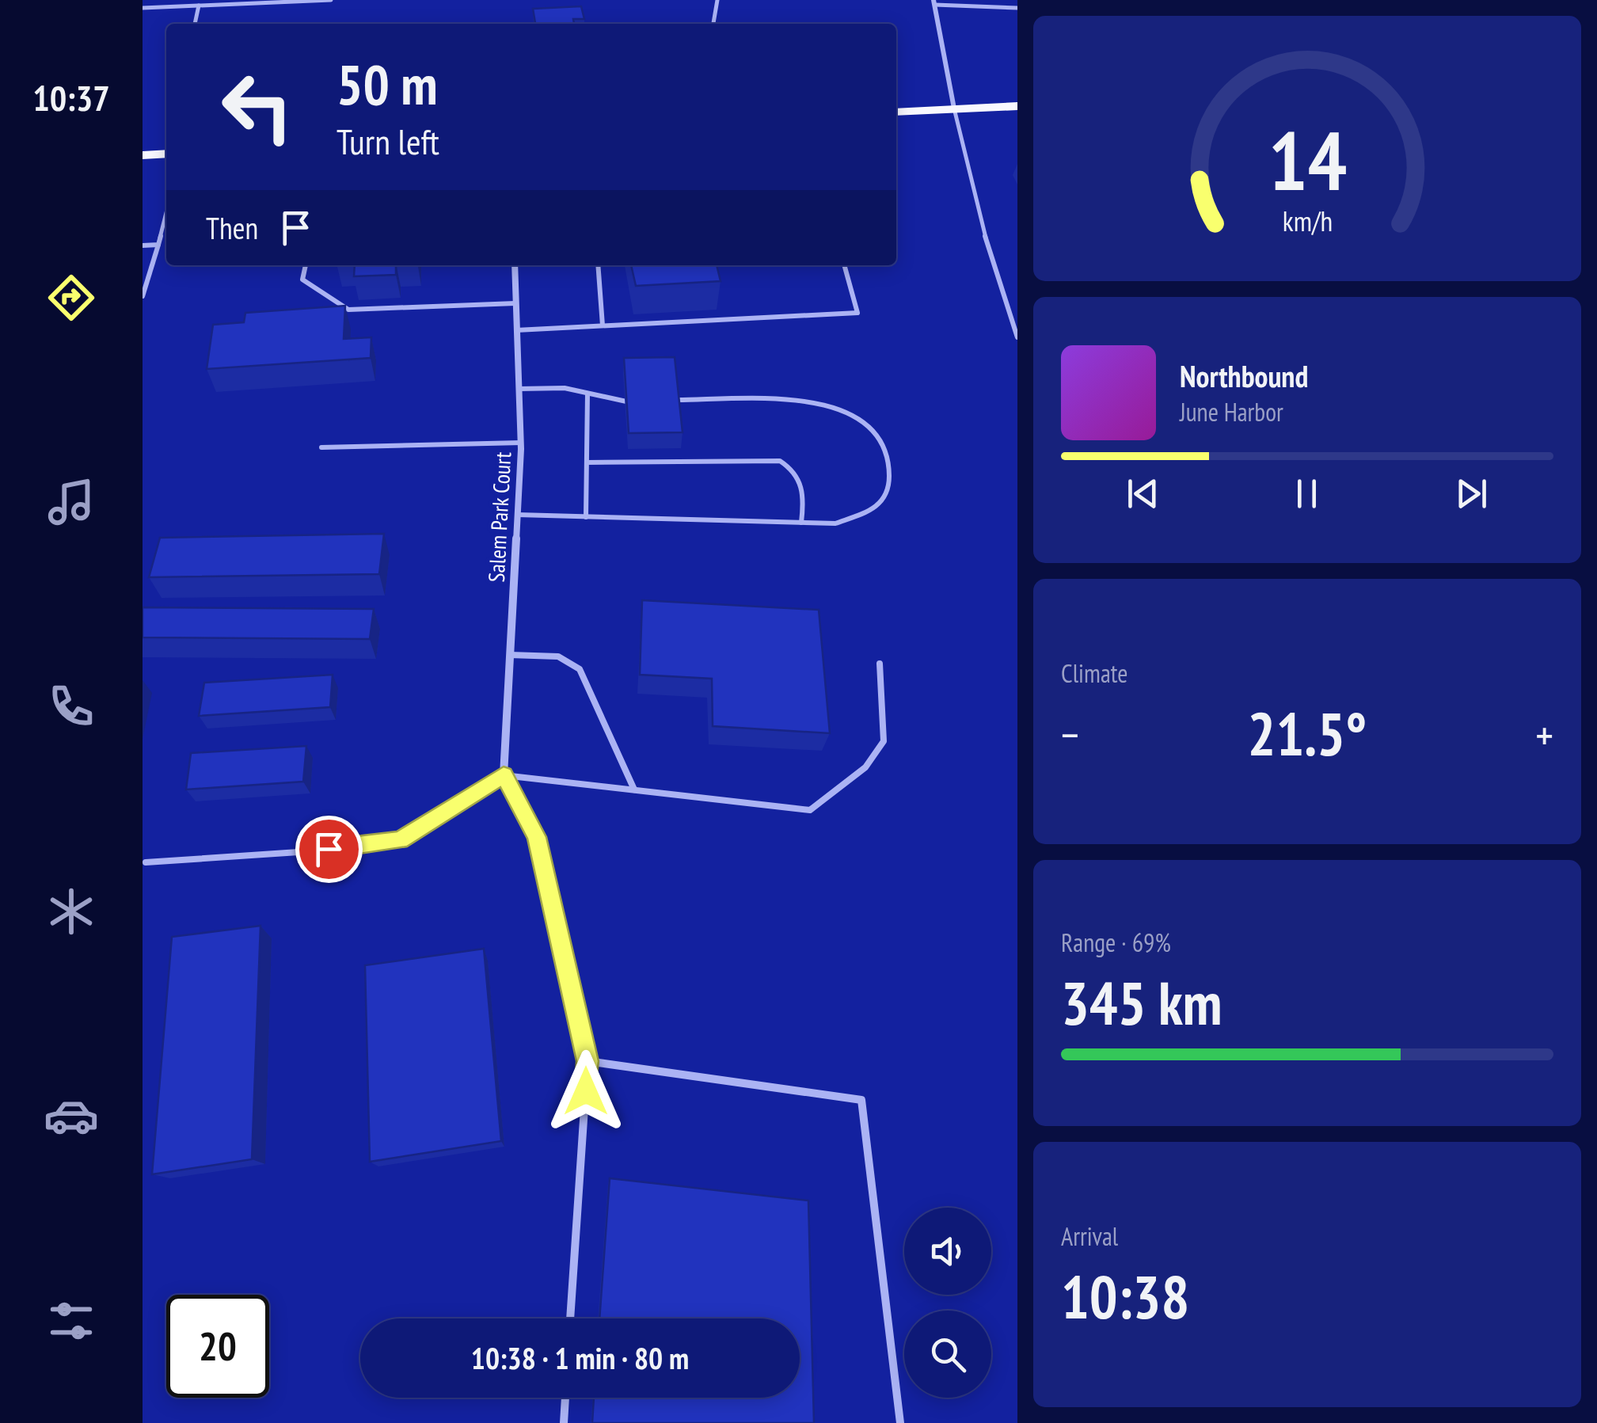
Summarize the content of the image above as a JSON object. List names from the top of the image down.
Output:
{
  "streets": {
    "street": ["Salem Park Court"]
  },
  "page": {
    "tabs": "10:37",
    "turn": ["50 m", "Turn left"],
    "then": "Then",
    "song": ["Northbound", "June Harbor"],
    "tile": [
      "Climate",
      ["Range · 69%", "345 km"],
      ["Arrival", "10:38"]
    ],
    "heat": ["−", "21.5°", "+"],
    "limit": "20",
    "trip": "10:38 · 1 min · 80 m",
    "gauge": ["14", "km/h"]
  }
}
